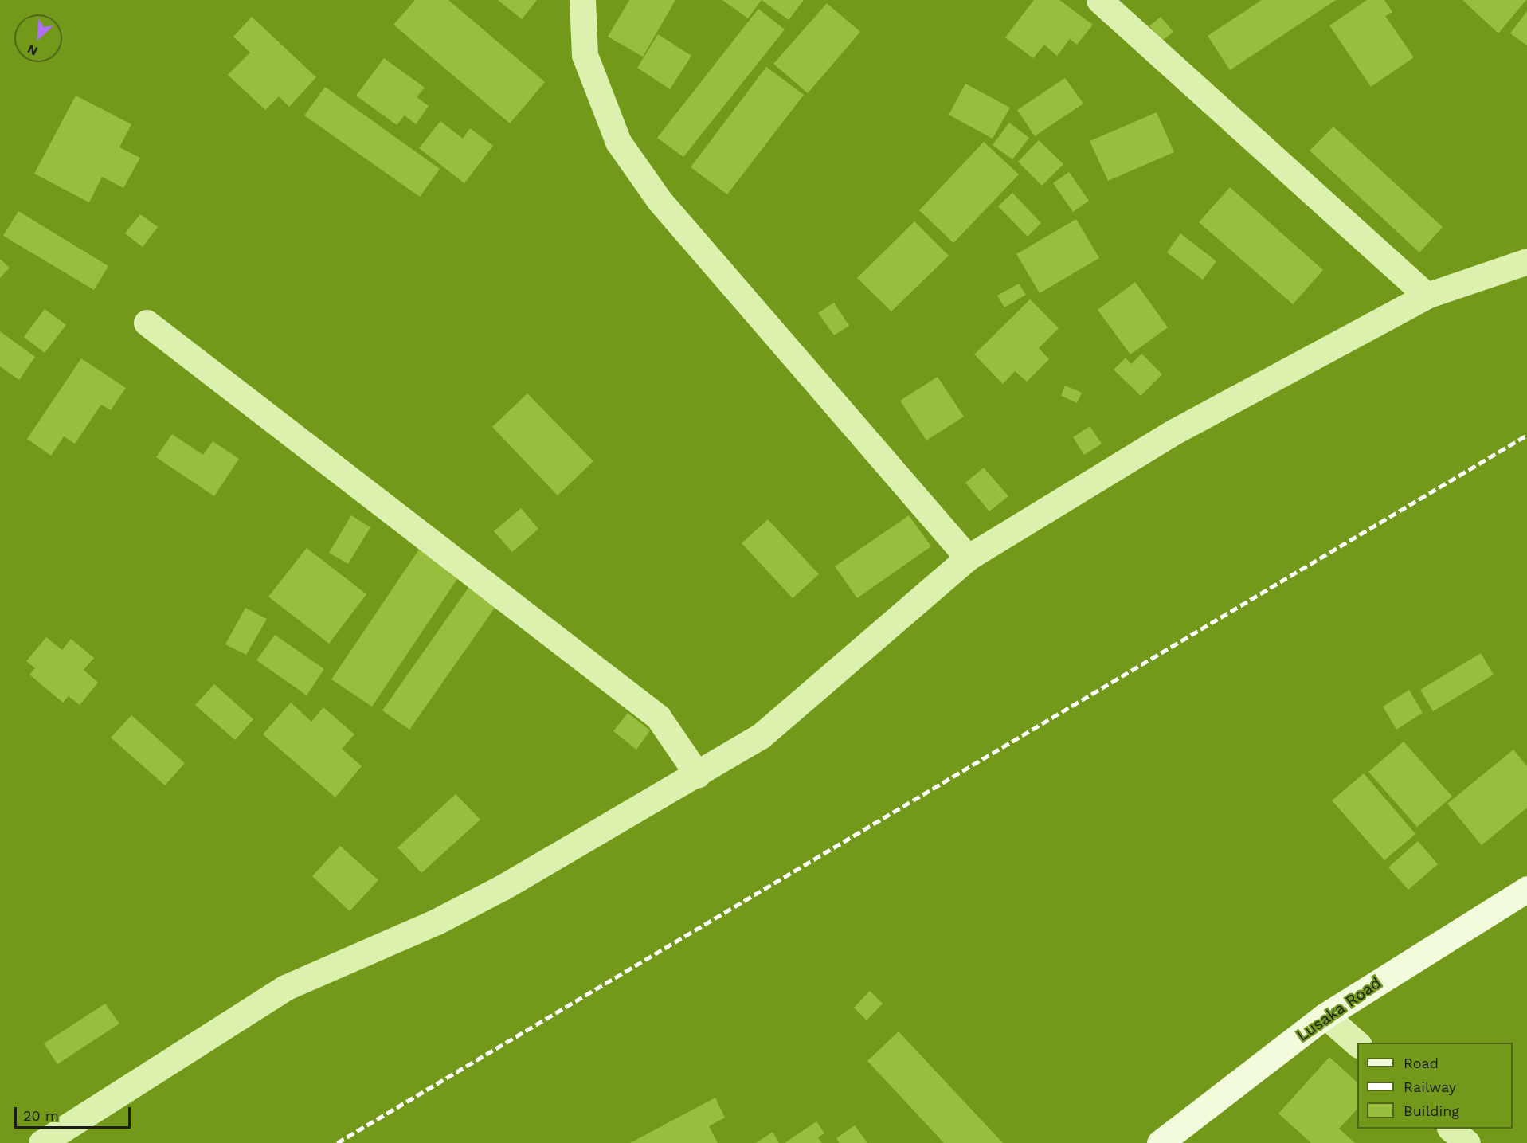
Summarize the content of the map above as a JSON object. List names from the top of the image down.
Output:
{
  "streets": {
    "street": ["Lusaka Road"]
  },
  "legend": ["Road", "Railway", "Building"],
  "scale_bar": "20 m",
  "north": "bottom left"
}
